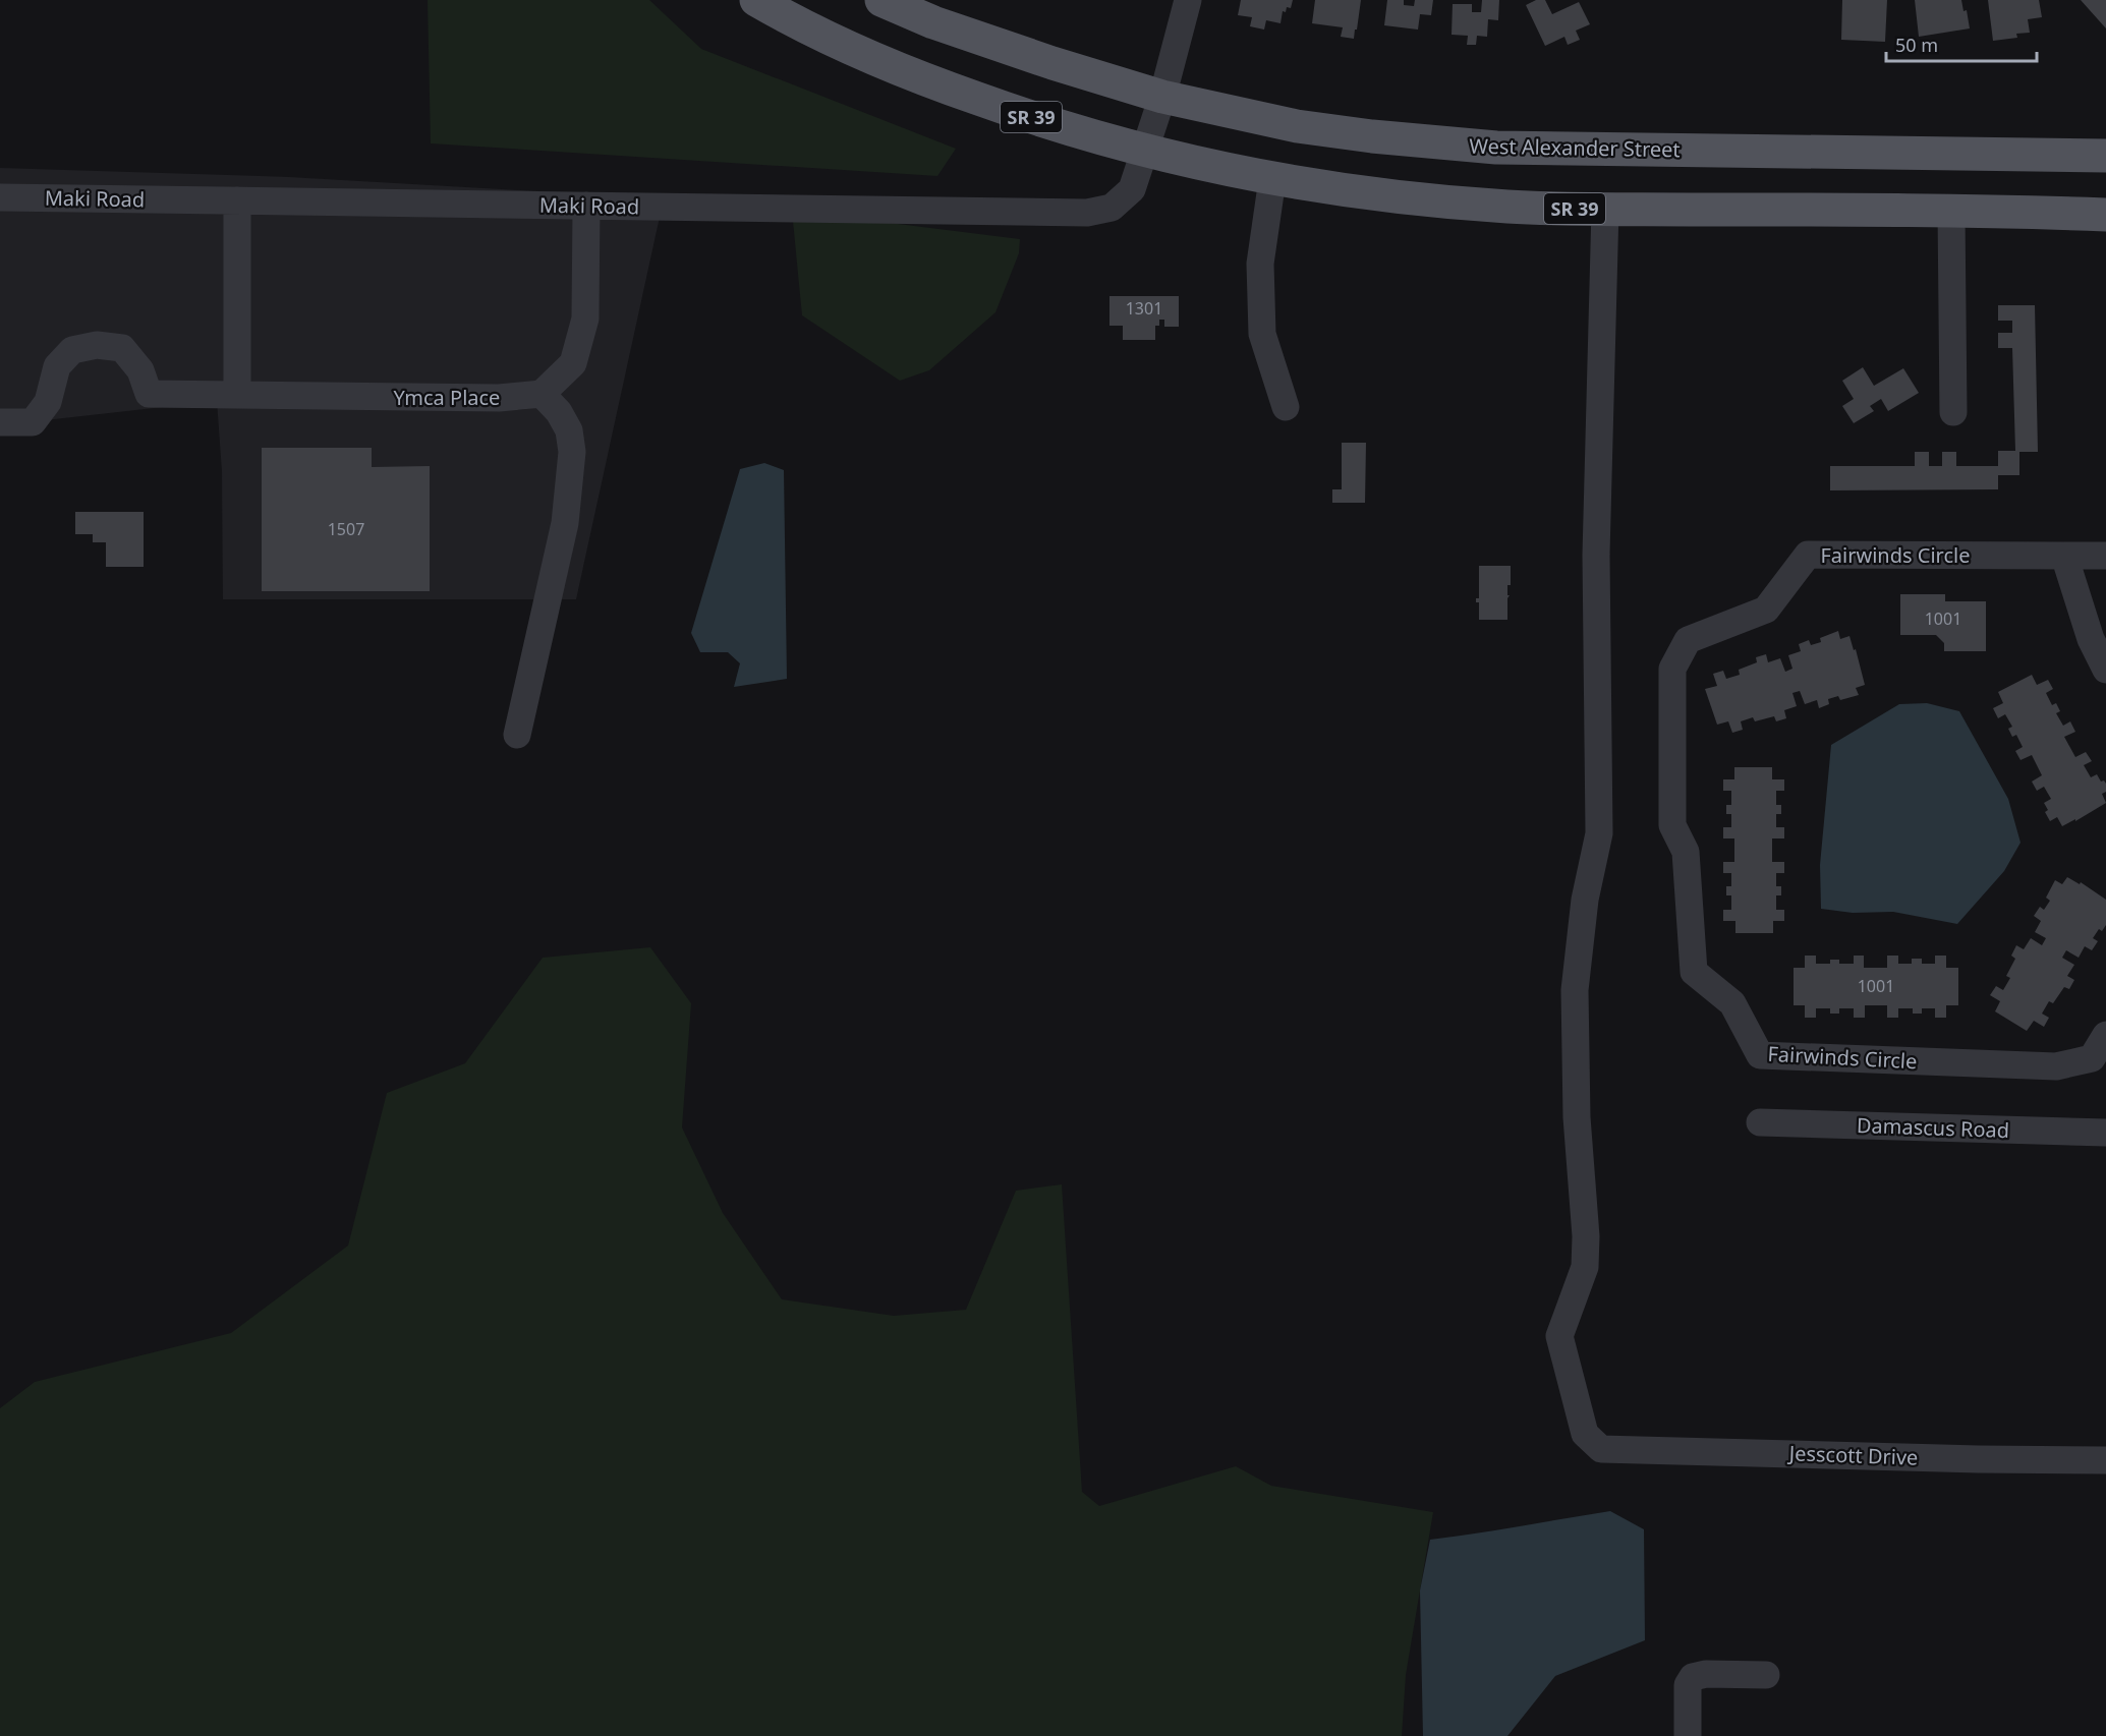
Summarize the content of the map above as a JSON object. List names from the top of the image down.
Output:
{
  "streets": {
    "main road": ["SR 39", "West Alexander Street"],
    "street": [
      "Maki Road",
      "Ymca Place",
      "Fairwinds Circle",
      "Damascus Road",
      "Jesscott Drive"
    ]
  },
  "crossings": [
    ["SR 39", "Maki Road"],
    ["SR 39", "Jesscott Drive"],
    ["West Alexander Street", "Maki Road"]
  ],
  "house_numbers": [
    "1301",
    "1507",
    "1001",
    "1001"
  ],
  "scale_bar": "50 m"
}
